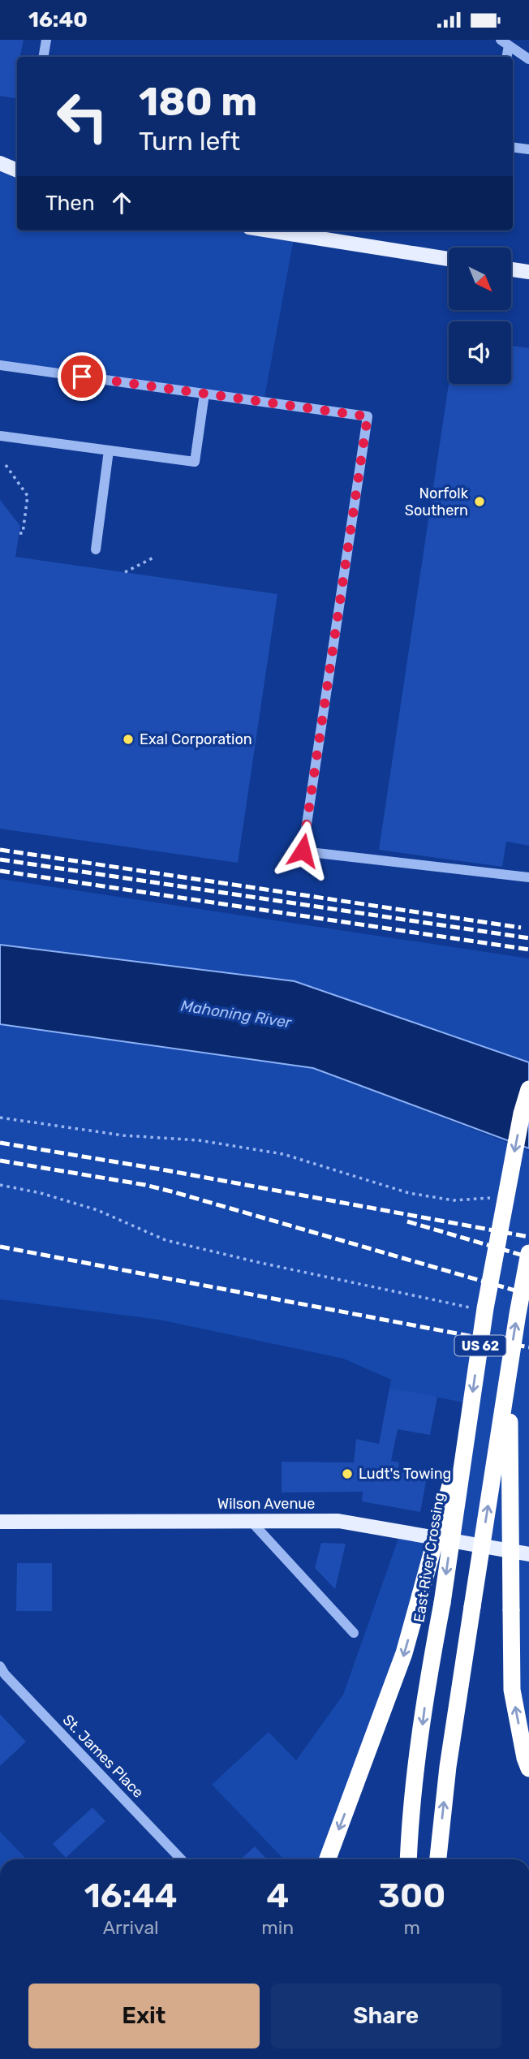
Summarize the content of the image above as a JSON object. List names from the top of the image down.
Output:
{
  "streets": {
    "highway": ["US 62", "East River Crossing"],
    "main road": ["Wilson Avenue"],
    "street": ["St. James Place"]
  },
  "water": ["Mahoning River"],
  "places": ["Norfolk Southern", "Exal Corporation", "Ludt's Towing"],
  "north": "bottom right",
  "page": {
    "status": "16:40",
    "turn": ["180 m", "Turn left"],
    "then": "Then",
    "eta": [
      "16:44",
      "Arrival",
      "4",
      "min",
      "300",
      "m"
    ],
    "buttons": ["Exit", "Share"]
  }
}
